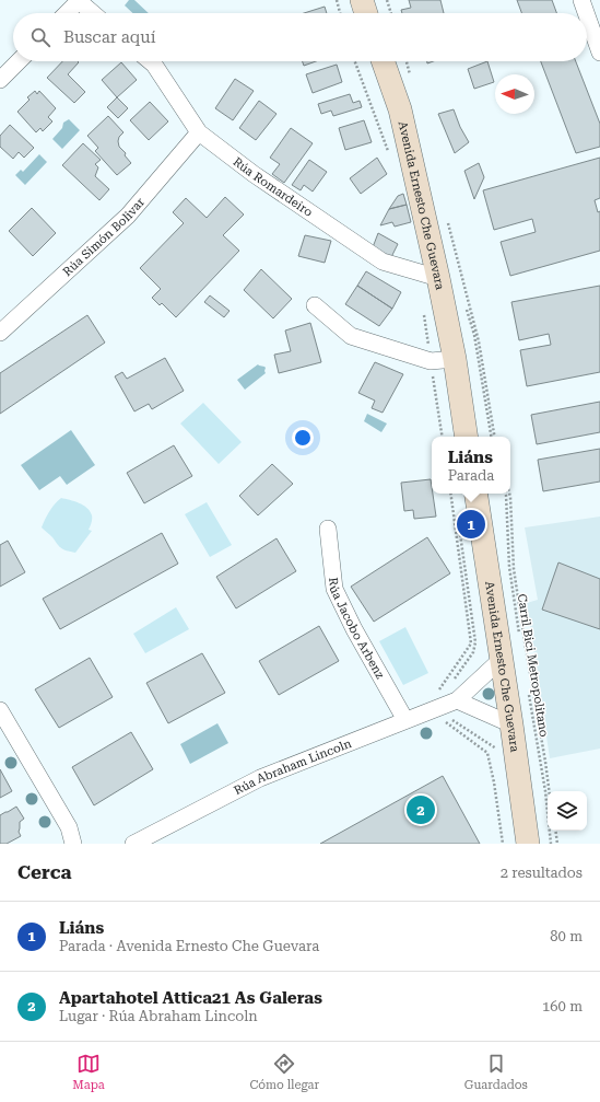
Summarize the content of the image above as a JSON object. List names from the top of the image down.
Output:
{
  "streets": {
    "main road": ["Avenida Ernesto Che Guevara"],
    "street": [
      "Rúa Romardeiro",
      "Rúa Simón Bolivar",
      "Rúa Jacobo Arbenz",
      "Rúa Abraham Lincoln"
    ],
    "path": ["Carril Bici Metropolitano"]
  },
  "crossings": [
    ["Rúa Romardeiro", "Avenida Ernesto Che Guevara"],
    ["Rúa Romardeiro", "Rúa Simón Bolivar"],
    ["Avenida Ernesto Che Guevara", "Rúa Abraham Lincoln"],
    ["Rúa Jacobo Arbenz", "Rúa Abraham Lincoln"]
  ],
  "north": "left",
  "page": {
    "search": "Buscar aquí",
    "popup": ["Liáns", "Parada"],
    "pins": ["1", "2"],
    "heading": ["Cerca", "2 resultados"],
    "list": [
      {
        "mark": "1",
        "name": "Liáns",
        "note": "Parada · Avenida Ernesto Che Guevara",
        "value": "80 m"
      },
      {
        "mark": "2",
        "name": "Apartahotel Attica21 As Galeras",
        "note": "Lugar · Rúa Abraham Lincoln",
        "value": "160 m"
      }
    ],
    "nav": ["Mapa", "Cómo llegar", "Guardados"]
  }
}
